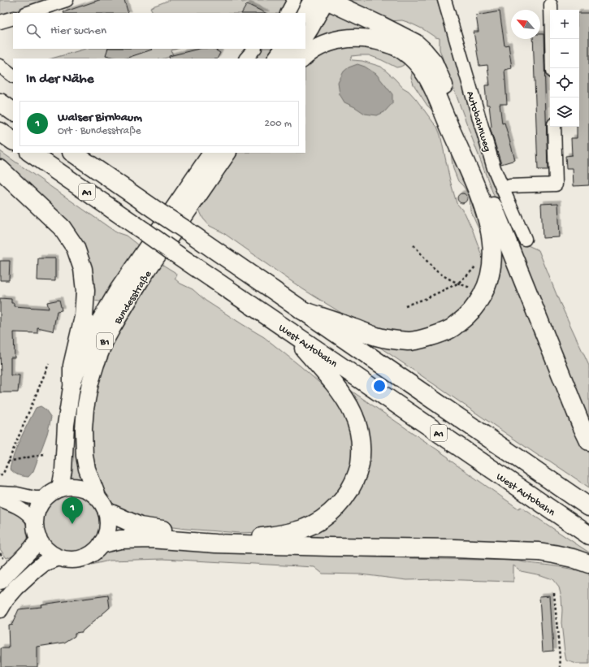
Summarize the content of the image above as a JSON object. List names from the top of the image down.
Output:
{
  "streets": {
    "highway": ["A1", "West Autobahn"],
    "main road": ["Bundesstraße", "B1"],
    "street": ["Autobahnweg"]
  },
  "north": "top left",
  "page": {
    "map_buttons": ["+", "−"],
    "search": "Hier suchen",
    "heading": "In der Nähe",
    "list": [
      {
        "mark": "1",
        "name": "Walser Birnbaum",
        "note": "Ort · Bundesstraße",
        "value": "200 m"
      }
    ],
    "pins": "1"
  }
}
